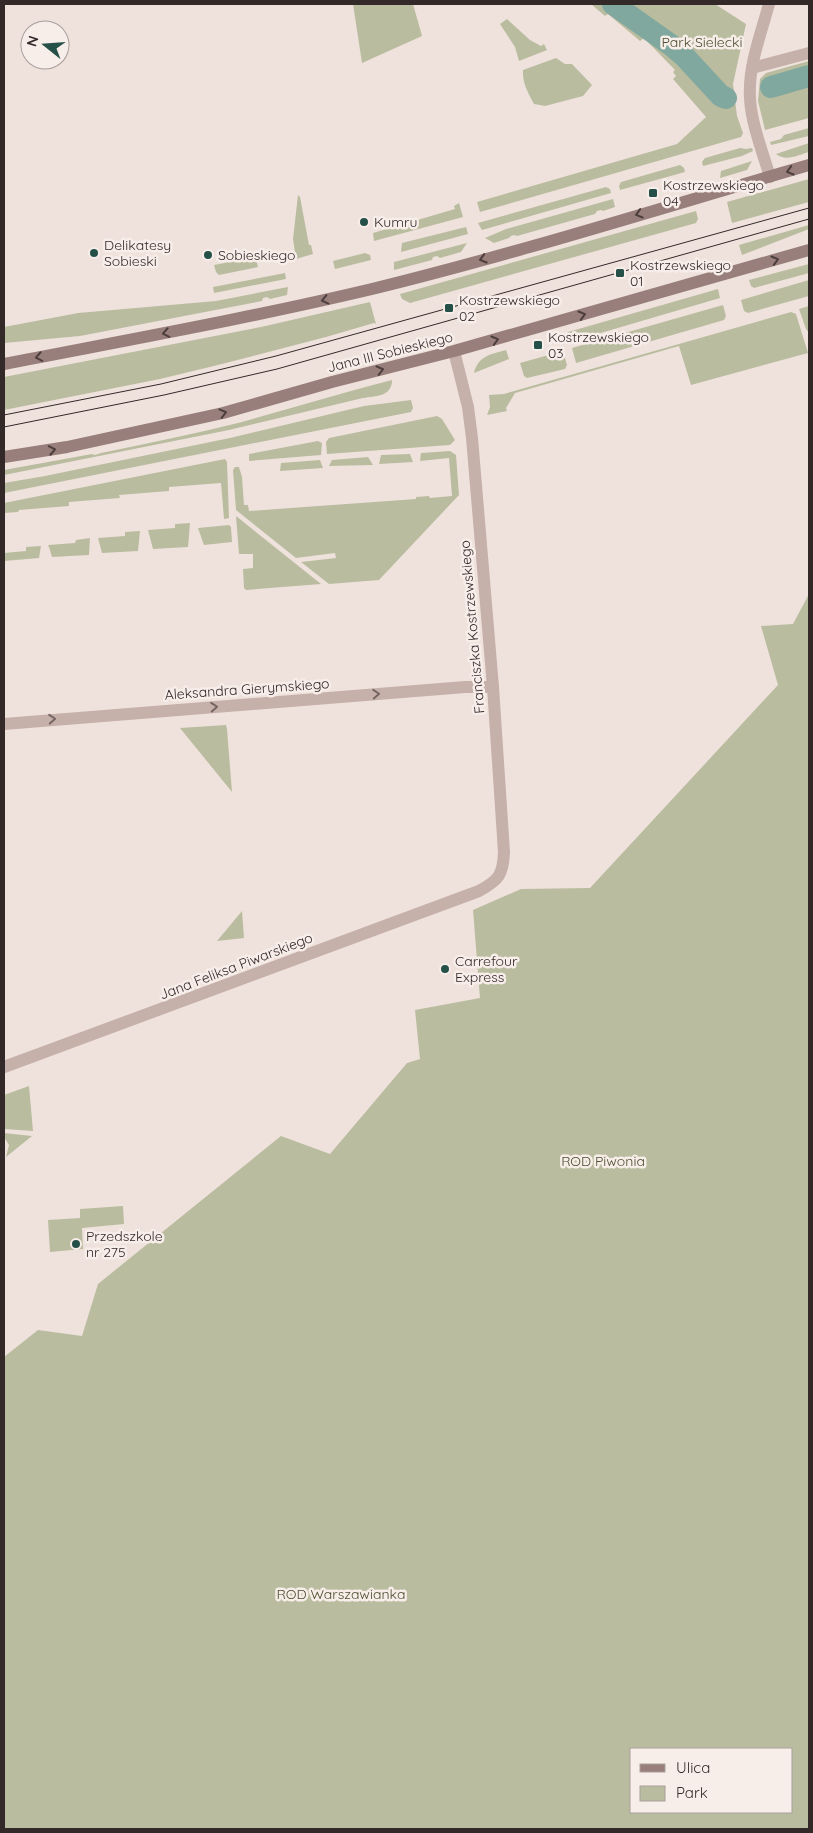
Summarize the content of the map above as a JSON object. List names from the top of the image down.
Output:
{
  "streets": {
    "main road": ["Jana III Sobieskiego"],
    "street": ["Franciszka Kostrzewskiego", "Aleksandra Gierymskiego", "Jana Feliksa Piwarskiego"]
  },
  "crossings": [
    ["Jana III Sobieskiego", "Franciszka Kostrzewskiego"],
    ["Franciszka Kostrzewskiego", "Aleksandra Gierymskiego"],
    ["Franciszka Kostrzewskiego", "Jana Feliksa Piwarskiego"]
  ],
  "one_way": ["Aleksandra Gierymskiego"],
  "parks": ["Park Sielecki", "ROD Piwonia", "ROD Warszawianka"],
  "places": {
    "transit": [
      "Kostrzewskiego 04",
      "Kostrzewskiego 01",
      "Kostrzewskiego 02",
      "Kostrzewskiego 03"
    ],
    "other": [
      "Kumru",
      "Delikatesy Sobieski",
      "Sobieskiego",
      "Carrefour Express",
      "Przedszkole nr 275"
    ]
  },
  "legend": ["Ulica", "Park"],
  "north": "left"
}
